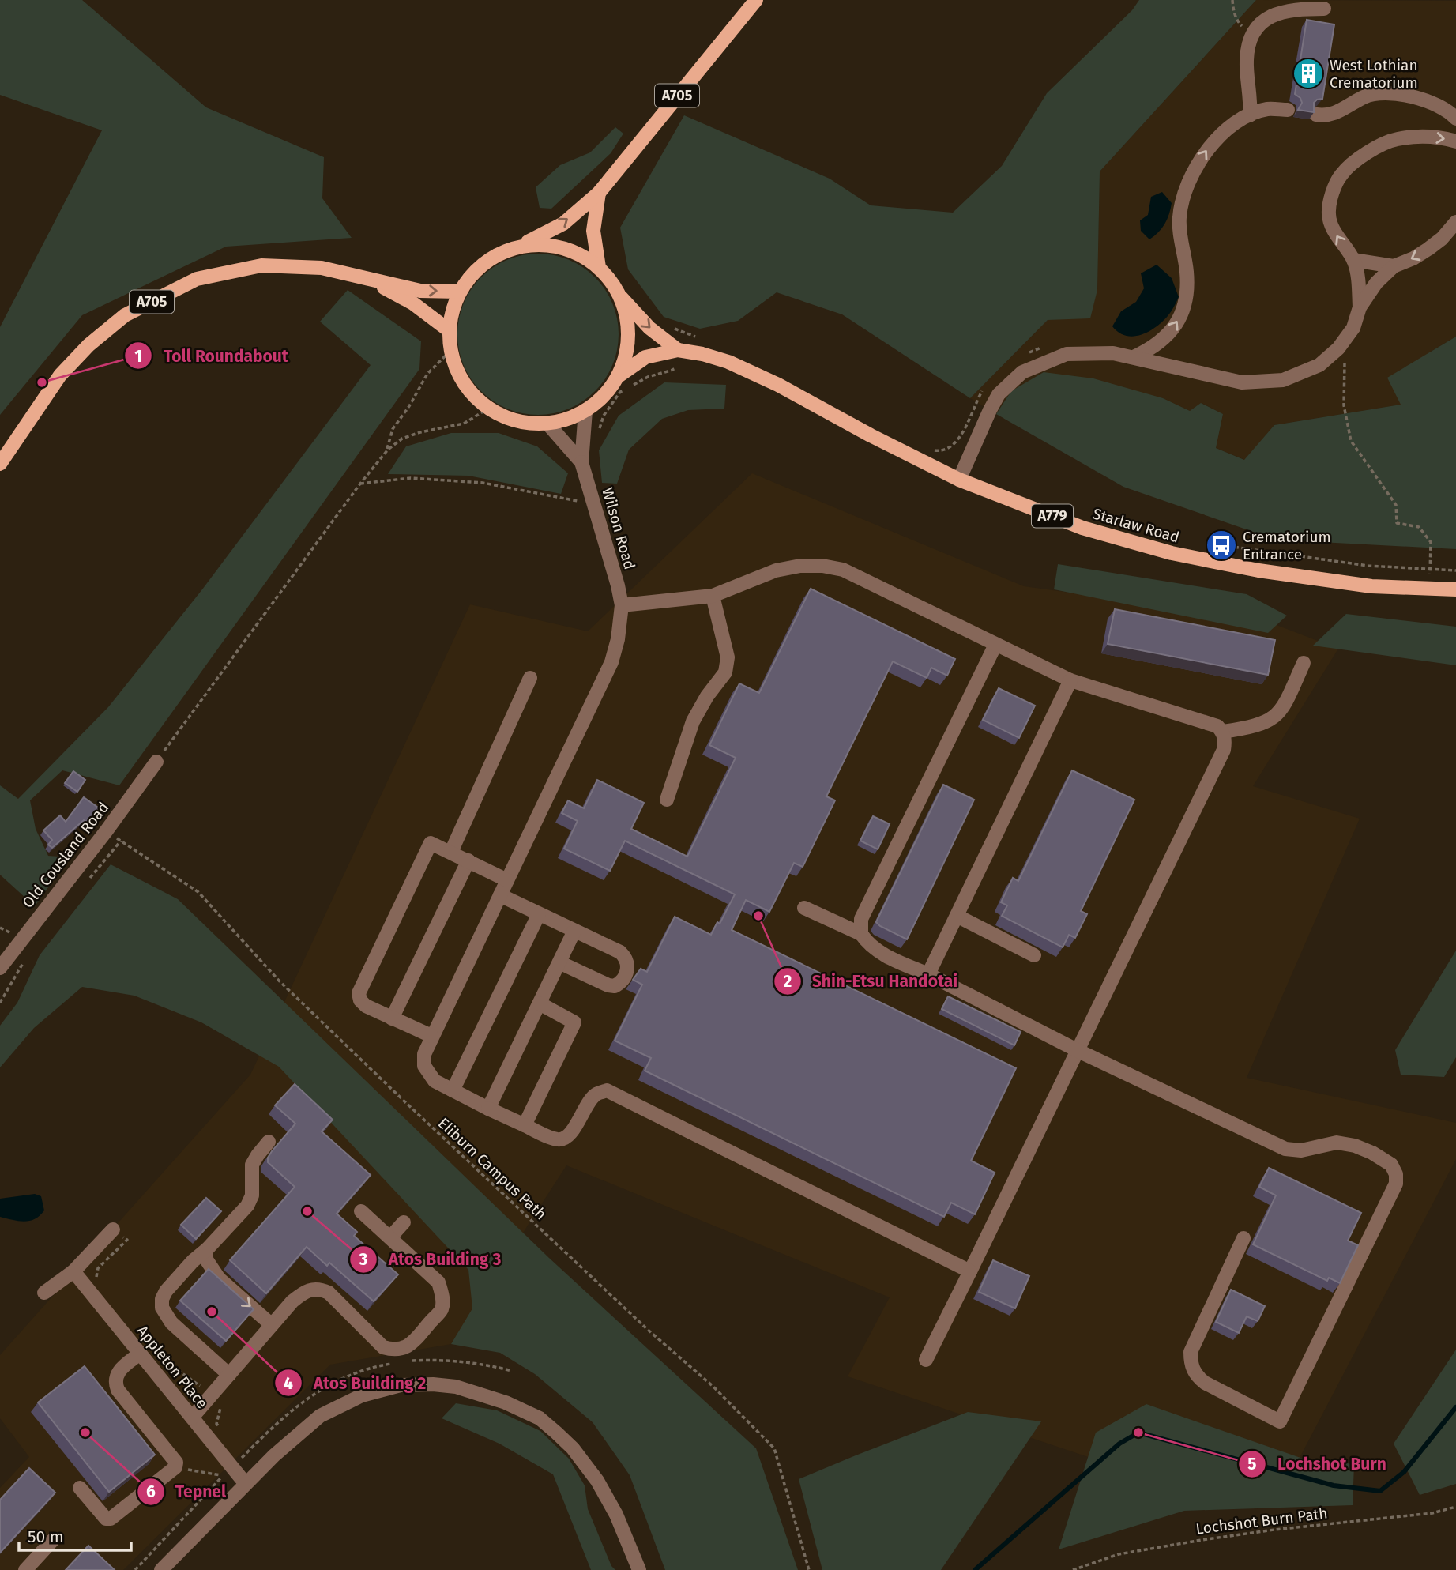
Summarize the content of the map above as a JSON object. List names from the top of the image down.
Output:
{
  "streets": {
    "main road": ["A705", "A779", "Starlaw Road"],
    "street": ["Wilson Road", "Old Cousland Road", "Appleton Place"],
    "path": ["Eliburn Campus Path", "Lochshot Burn Path"]
  },
  "crossings": [
    ["A705", "A779"],
    ["A705", "Wilson Road"],
    ["A779", "Starlaw Road"],
    ["A779", "Wilson Road"],
    ["Old Cousland Road", "Eliburn Campus Path"]
  ],
  "places": {
    "building": ["West Lothian Crematorium"],
    "other": [
      "Toll Roundabout",
      "Shin-Etsu Handotai",
      "Atos Building 3",
      "Atos Building 2",
      "Tepnel",
      "Lochshot Burn"
    ],
    "bus stop": ["Crematorium Entrance"]
  },
  "scale_bar": "50 m"
}
